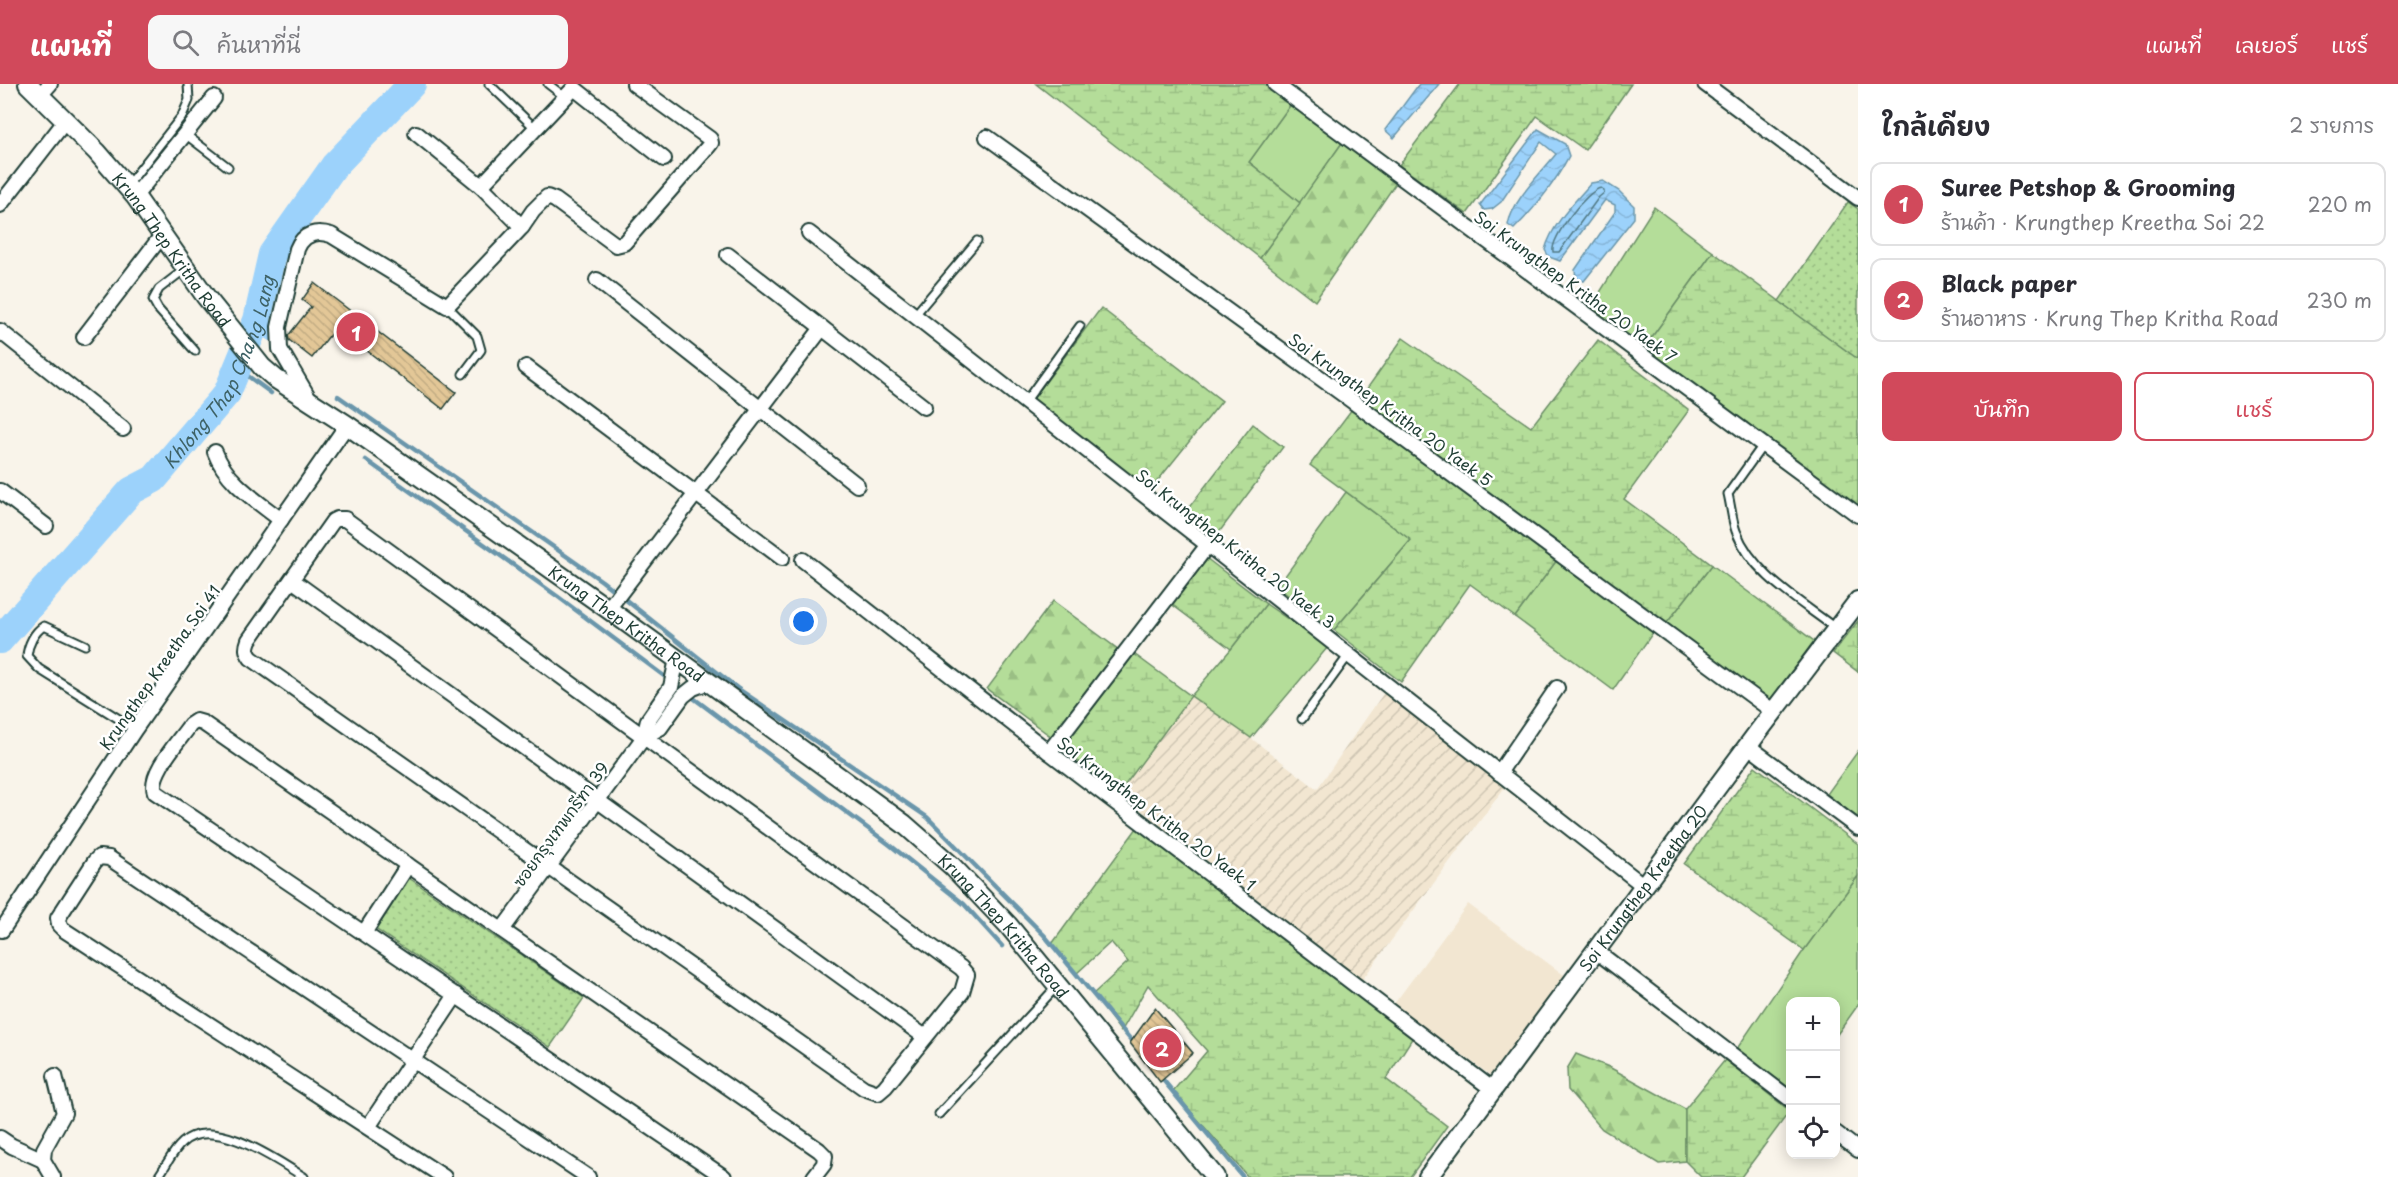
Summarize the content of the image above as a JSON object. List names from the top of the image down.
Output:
{
  "streets": {
    "main road": ["Krung Thep Kritha Road", "Soi Krungthep Kreetha 20"],
    "street": [
      "Soi Krungthep Kritha 20 Yaek 7",
      "Soi Krungthep Kritha 20 Yaek 5",
      "Soi Krungthep Kritha 20 Yaek 3",
      "Krungthep Kreetha Soi 41",
      "Soi Krungthep Kritha 20 Yaek 1",
      "ซอยกรุงเทพกรีฑา 39"
    ]
  },
  "crossings": [
    ["Krung Thep Kritha Road", "Krungthep Kreetha Soi 41"],
    ["Krung Thep Kritha Road", "ซอยกรุงเทพกรีฑา 39"],
    ["Soi Krungthep Kritha 20 Yaek 5", "Soi Krungthep Kreetha 20"],
    ["Soi Krungthep Kritha 20 Yaek 3", "Soi Krungthep Kreetha 20"],
    ["Soi Krungthep Kritha 20 Yaek 1", "Soi Krungthep Kreetha 20"]
  ],
  "water": ["Khlong Thap Chang Lang"],
  "page": {
    "header": "แผนที่",
    "search": "ค้นหาที่นี่",
    "nav": ["แผนที่", "เลเยอร์", "แชร์"],
    "heading": ["ใกล้เคียง", "2 รายการ"],
    "list": [
      {
        "mark": "1",
        "name": "Suree Petshop & Grooming",
        "note": "ร้านค้า · Krungthep Kreetha Soi 22",
        "value": "220 m"
      },
      {
        "mark": "2",
        "name": "Black paper",
        "note": "ร้านอาหาร · Krung Thep Kritha Road",
        "value": "230 m"
      }
    ],
    "pins": ["1", "2"],
    "buttons": ["บันทึก", "แชร์"],
    "map_buttons": ["+", "−"]
  }
}
